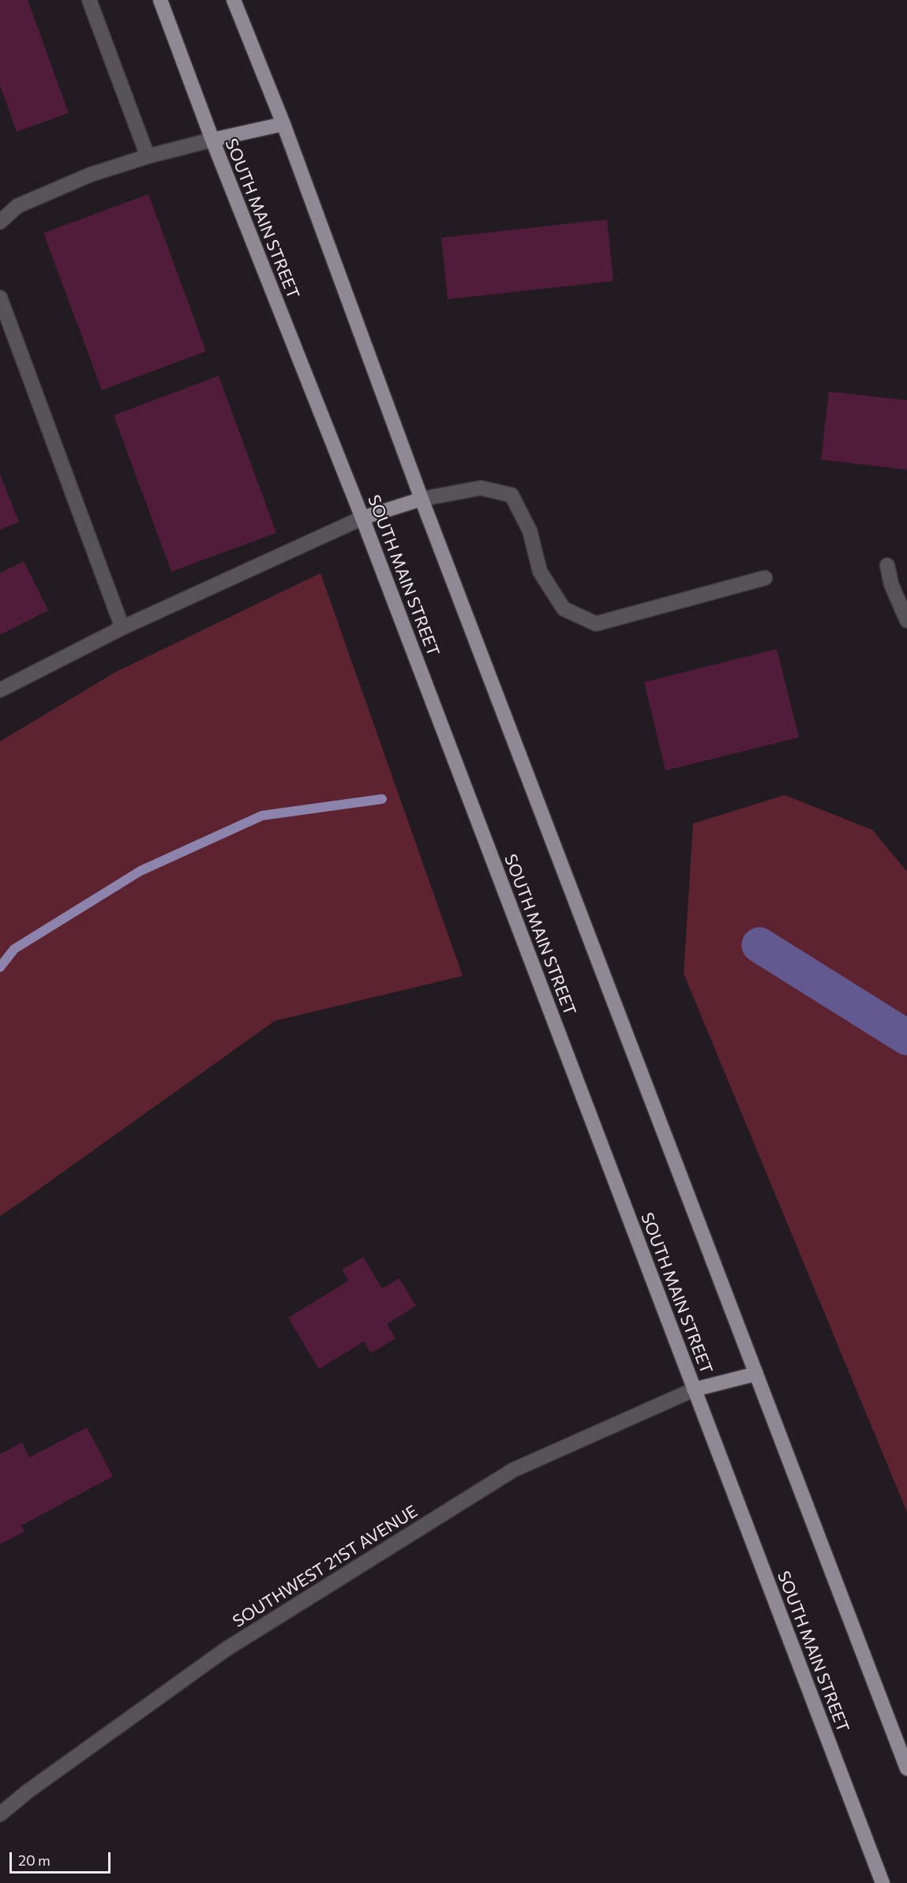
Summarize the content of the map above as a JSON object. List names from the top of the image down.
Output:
{
  "streets": {
    "main road": ["SOUTH MAIN STREET"],
    "street": ["SOUTHWEST 21ST AVENUE"]
  },
  "crossings": [
    ["SOUTH MAIN STREET", "SOUTHWEST 21ST AVENUE"]
  ],
  "scale_bar": "20 m"
}
